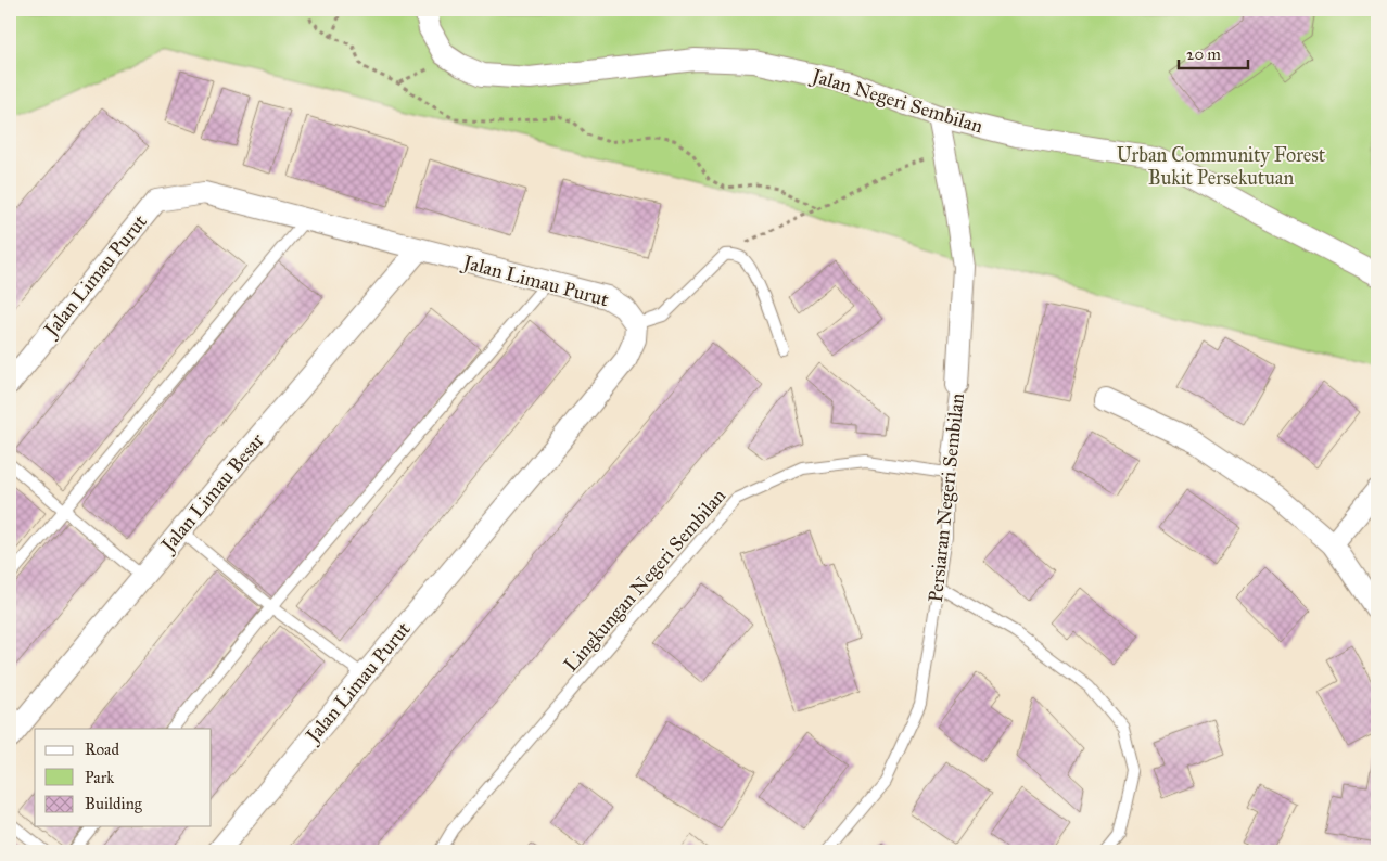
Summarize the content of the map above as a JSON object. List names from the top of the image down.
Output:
{
  "streets": {
    "street": [
      "Jalan Negeri Sembilan",
      "Jalan Limau Purut",
      "Jalan Limau Besar",
      "Persiaran Negeri Sembilan"
    ],
    "lane": ["Lingkungan Negeri Sembilan"]
  },
  "crossings": [
    ["Jalan Negeri Sembilan", "Persiaran Negeri Sembilan"],
    ["Jalan Limau Purut", "Jalan Limau Besar"],
    ["Persiaran Negeri Sembilan", "Lingkungan Negeri Sembilan"]
  ],
  "parks": ["Urban Community Forest Bukit Persekutuan"],
  "legend": ["Road", "Park", "Building"],
  "scale_bar": "20 m"
}
